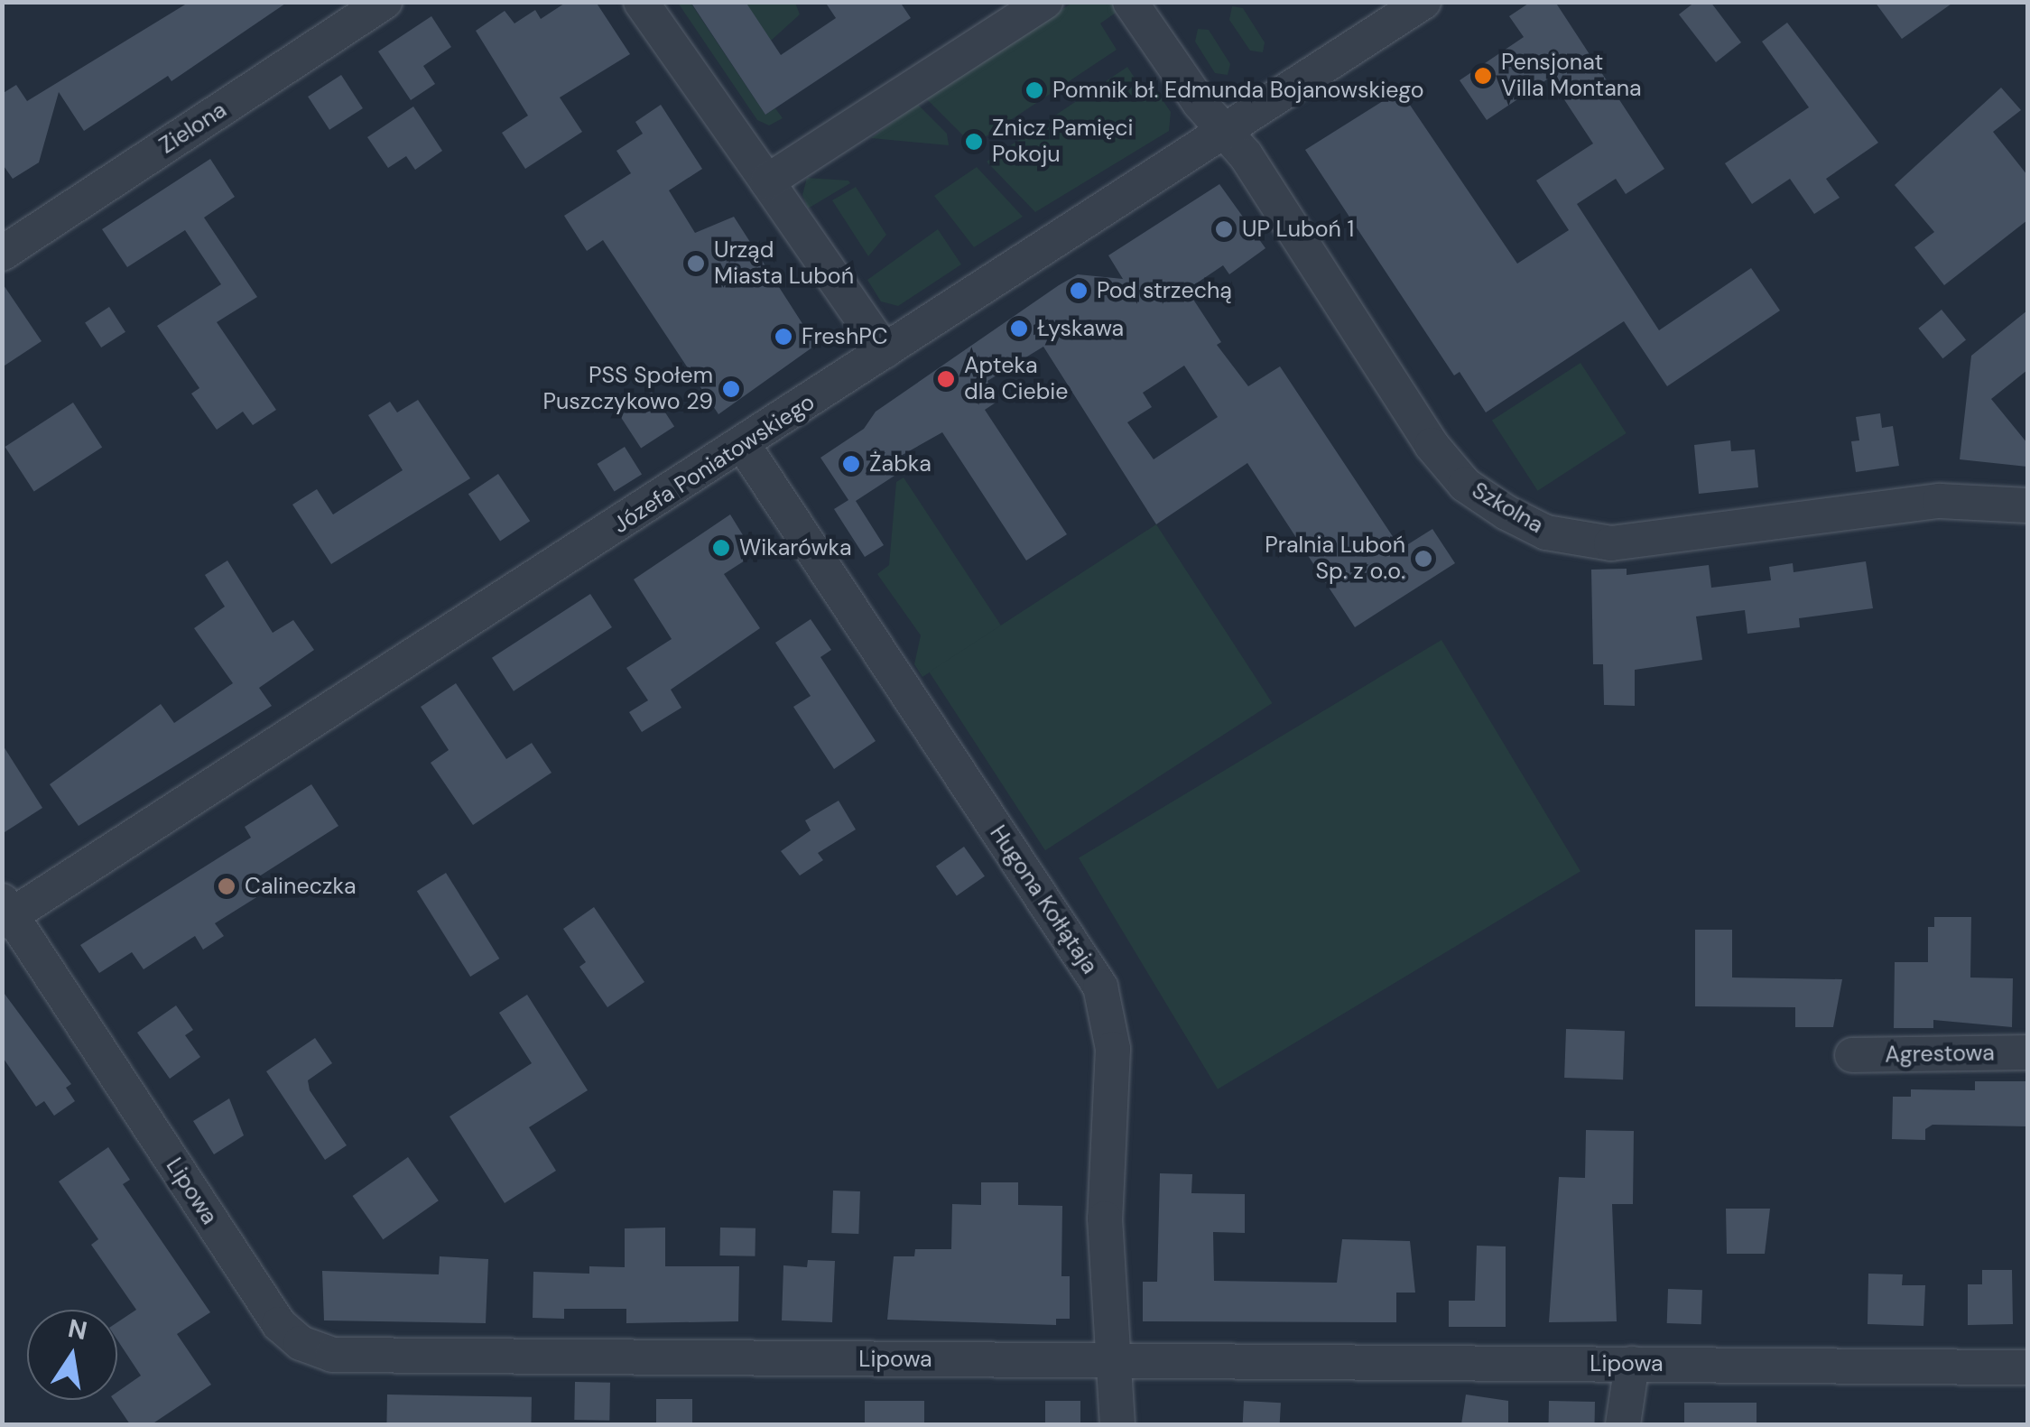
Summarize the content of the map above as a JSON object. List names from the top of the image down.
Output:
{
  "streets": {
    "street": [
      "Zielona",
      "Józefa Poniatowskiego",
      "Szkolna",
      "Hugona Kołłątaja",
      "Agrestowa",
      "Lipowa"
    ]
  },
  "crossings": [
    ["Józefa Poniatowskiego", "Szkolna"],
    ["Józefa Poniatowskiego", "Hugona Kołłątaja"],
    ["Józefa Poniatowskiego", "Lipowa"],
    ["Hugona Kołłątaja", "Lipowa"]
  ],
  "places": [
    "Pensjonat Villa Montana",
    "Pomnik bł. Edmunda Bojanowskiego",
    "Znicz Pamięci Pokoju",
    "UP Luboń 1",
    "Urząd Miasta Luboń",
    "Pod strzechą",
    "Łyskawa",
    "FreshPC",
    "Apteka dla Ciebie",
    "PSS Społem Puszczykowo 29",
    "Żabka",
    "Wikarówka",
    "Pralnia Luboń Sp. z o.o.",
    "Calineczka"
  ],
  "north": "top"
}
